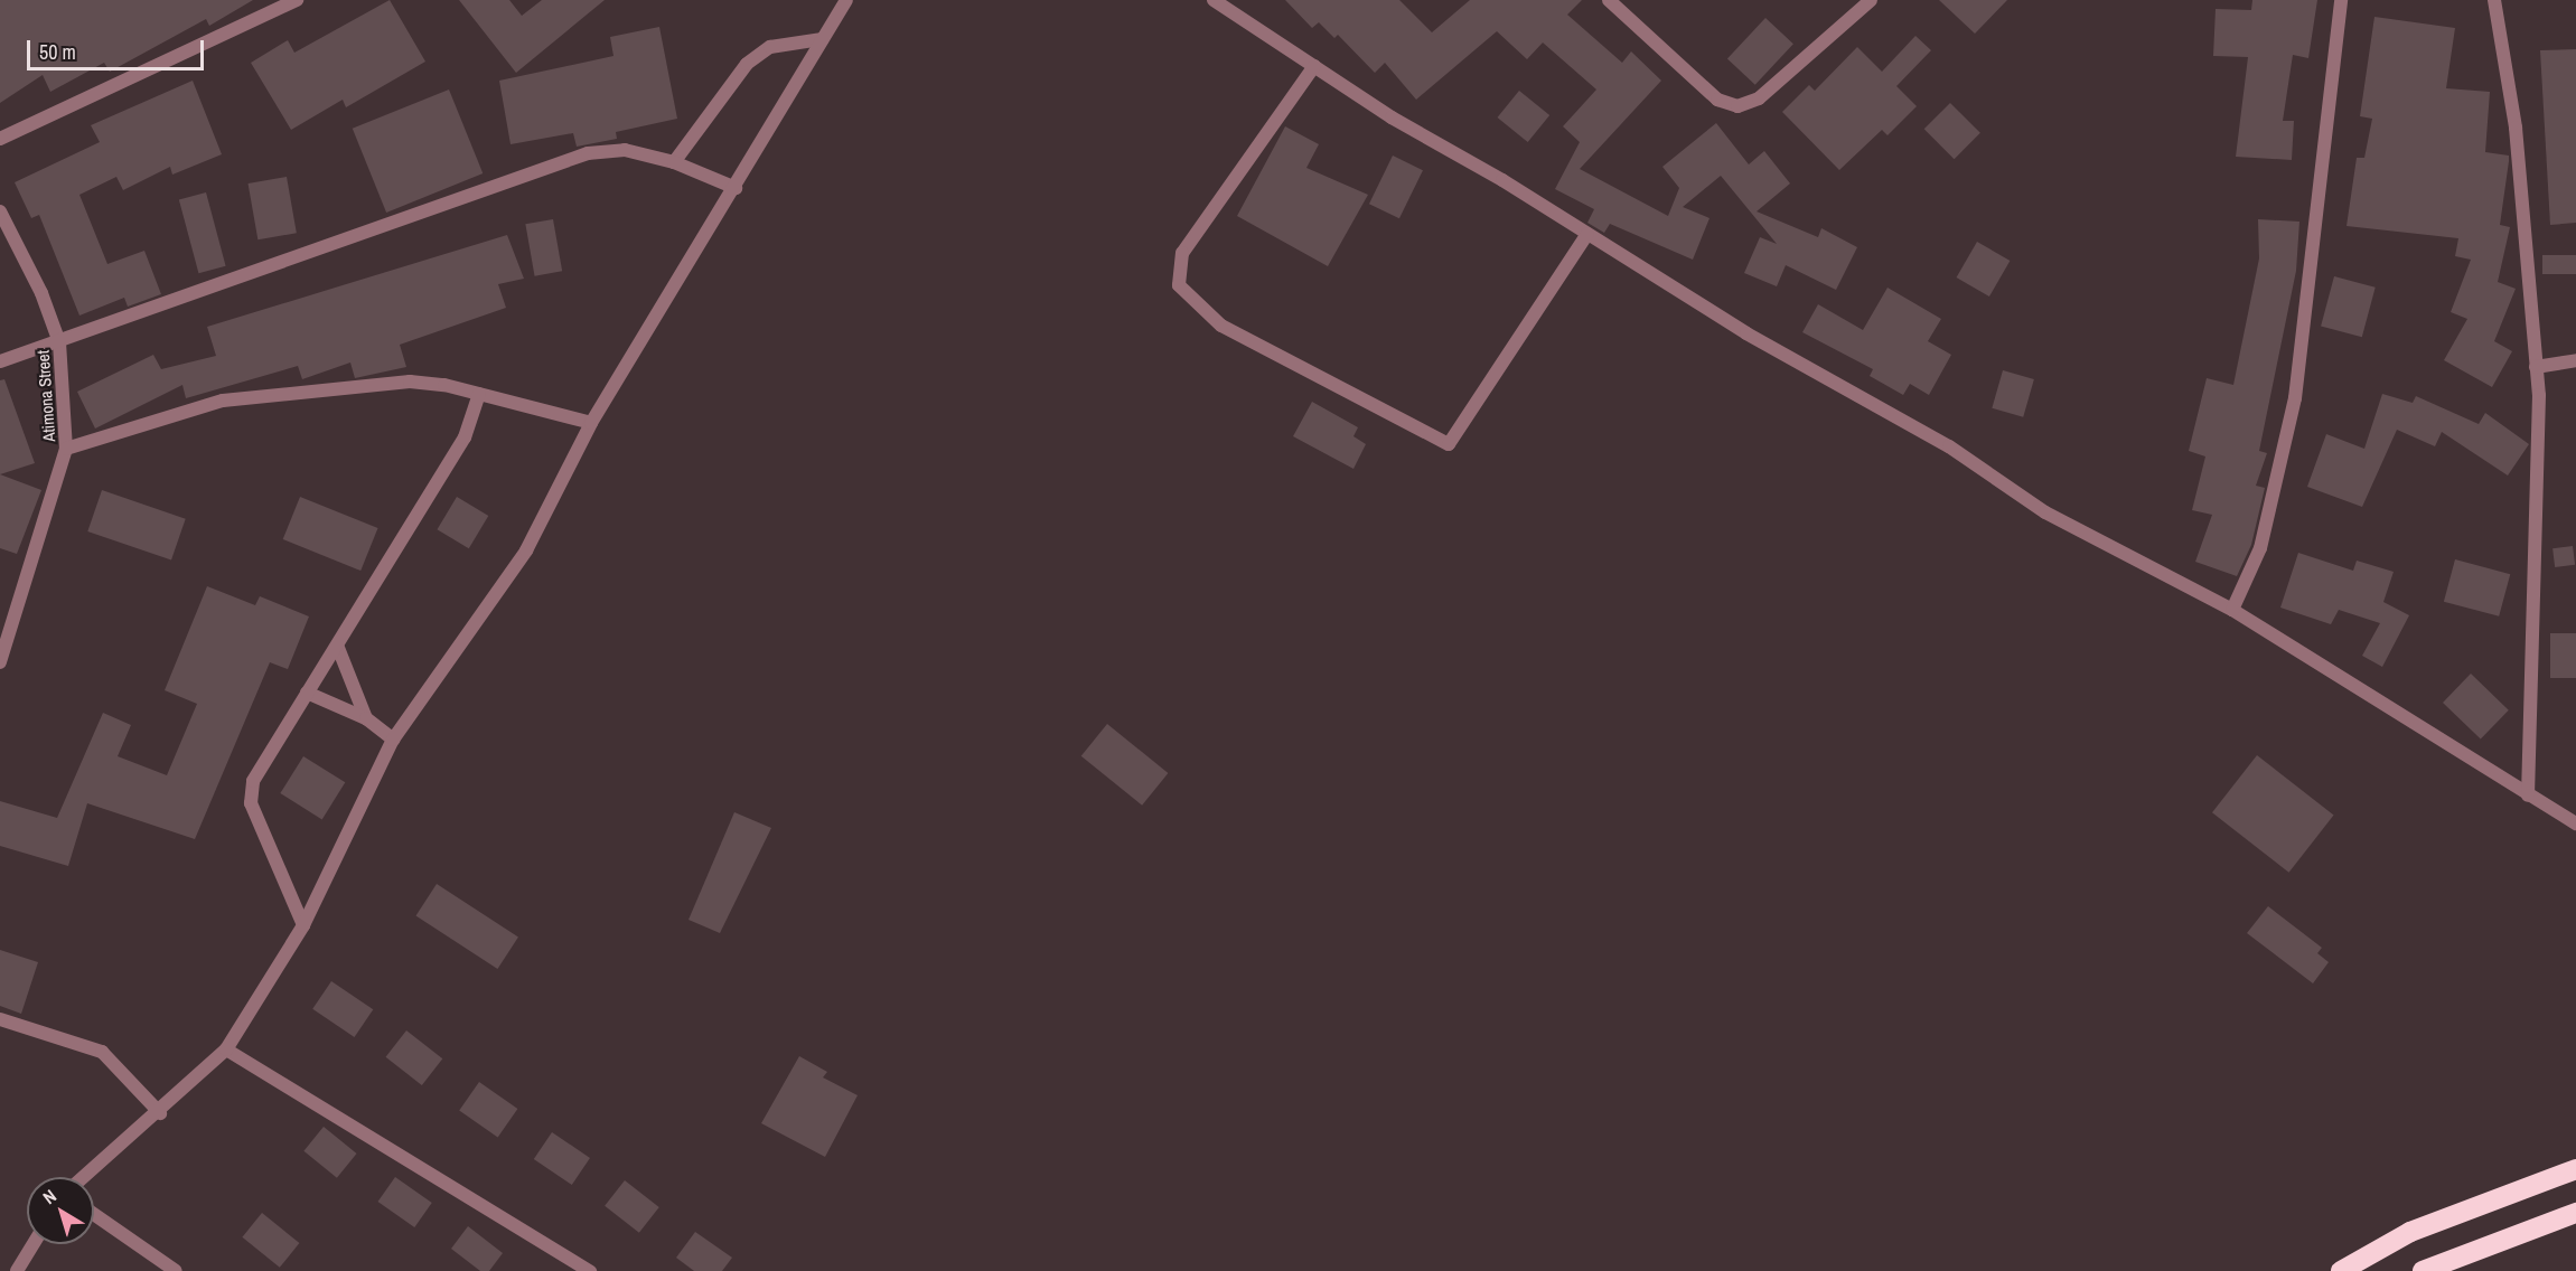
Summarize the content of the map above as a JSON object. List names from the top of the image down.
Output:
{
  "streets": {
    "street": ["Atimona Street"]
  },
  "scale_bar": "50 m",
  "north": "top left"
}
